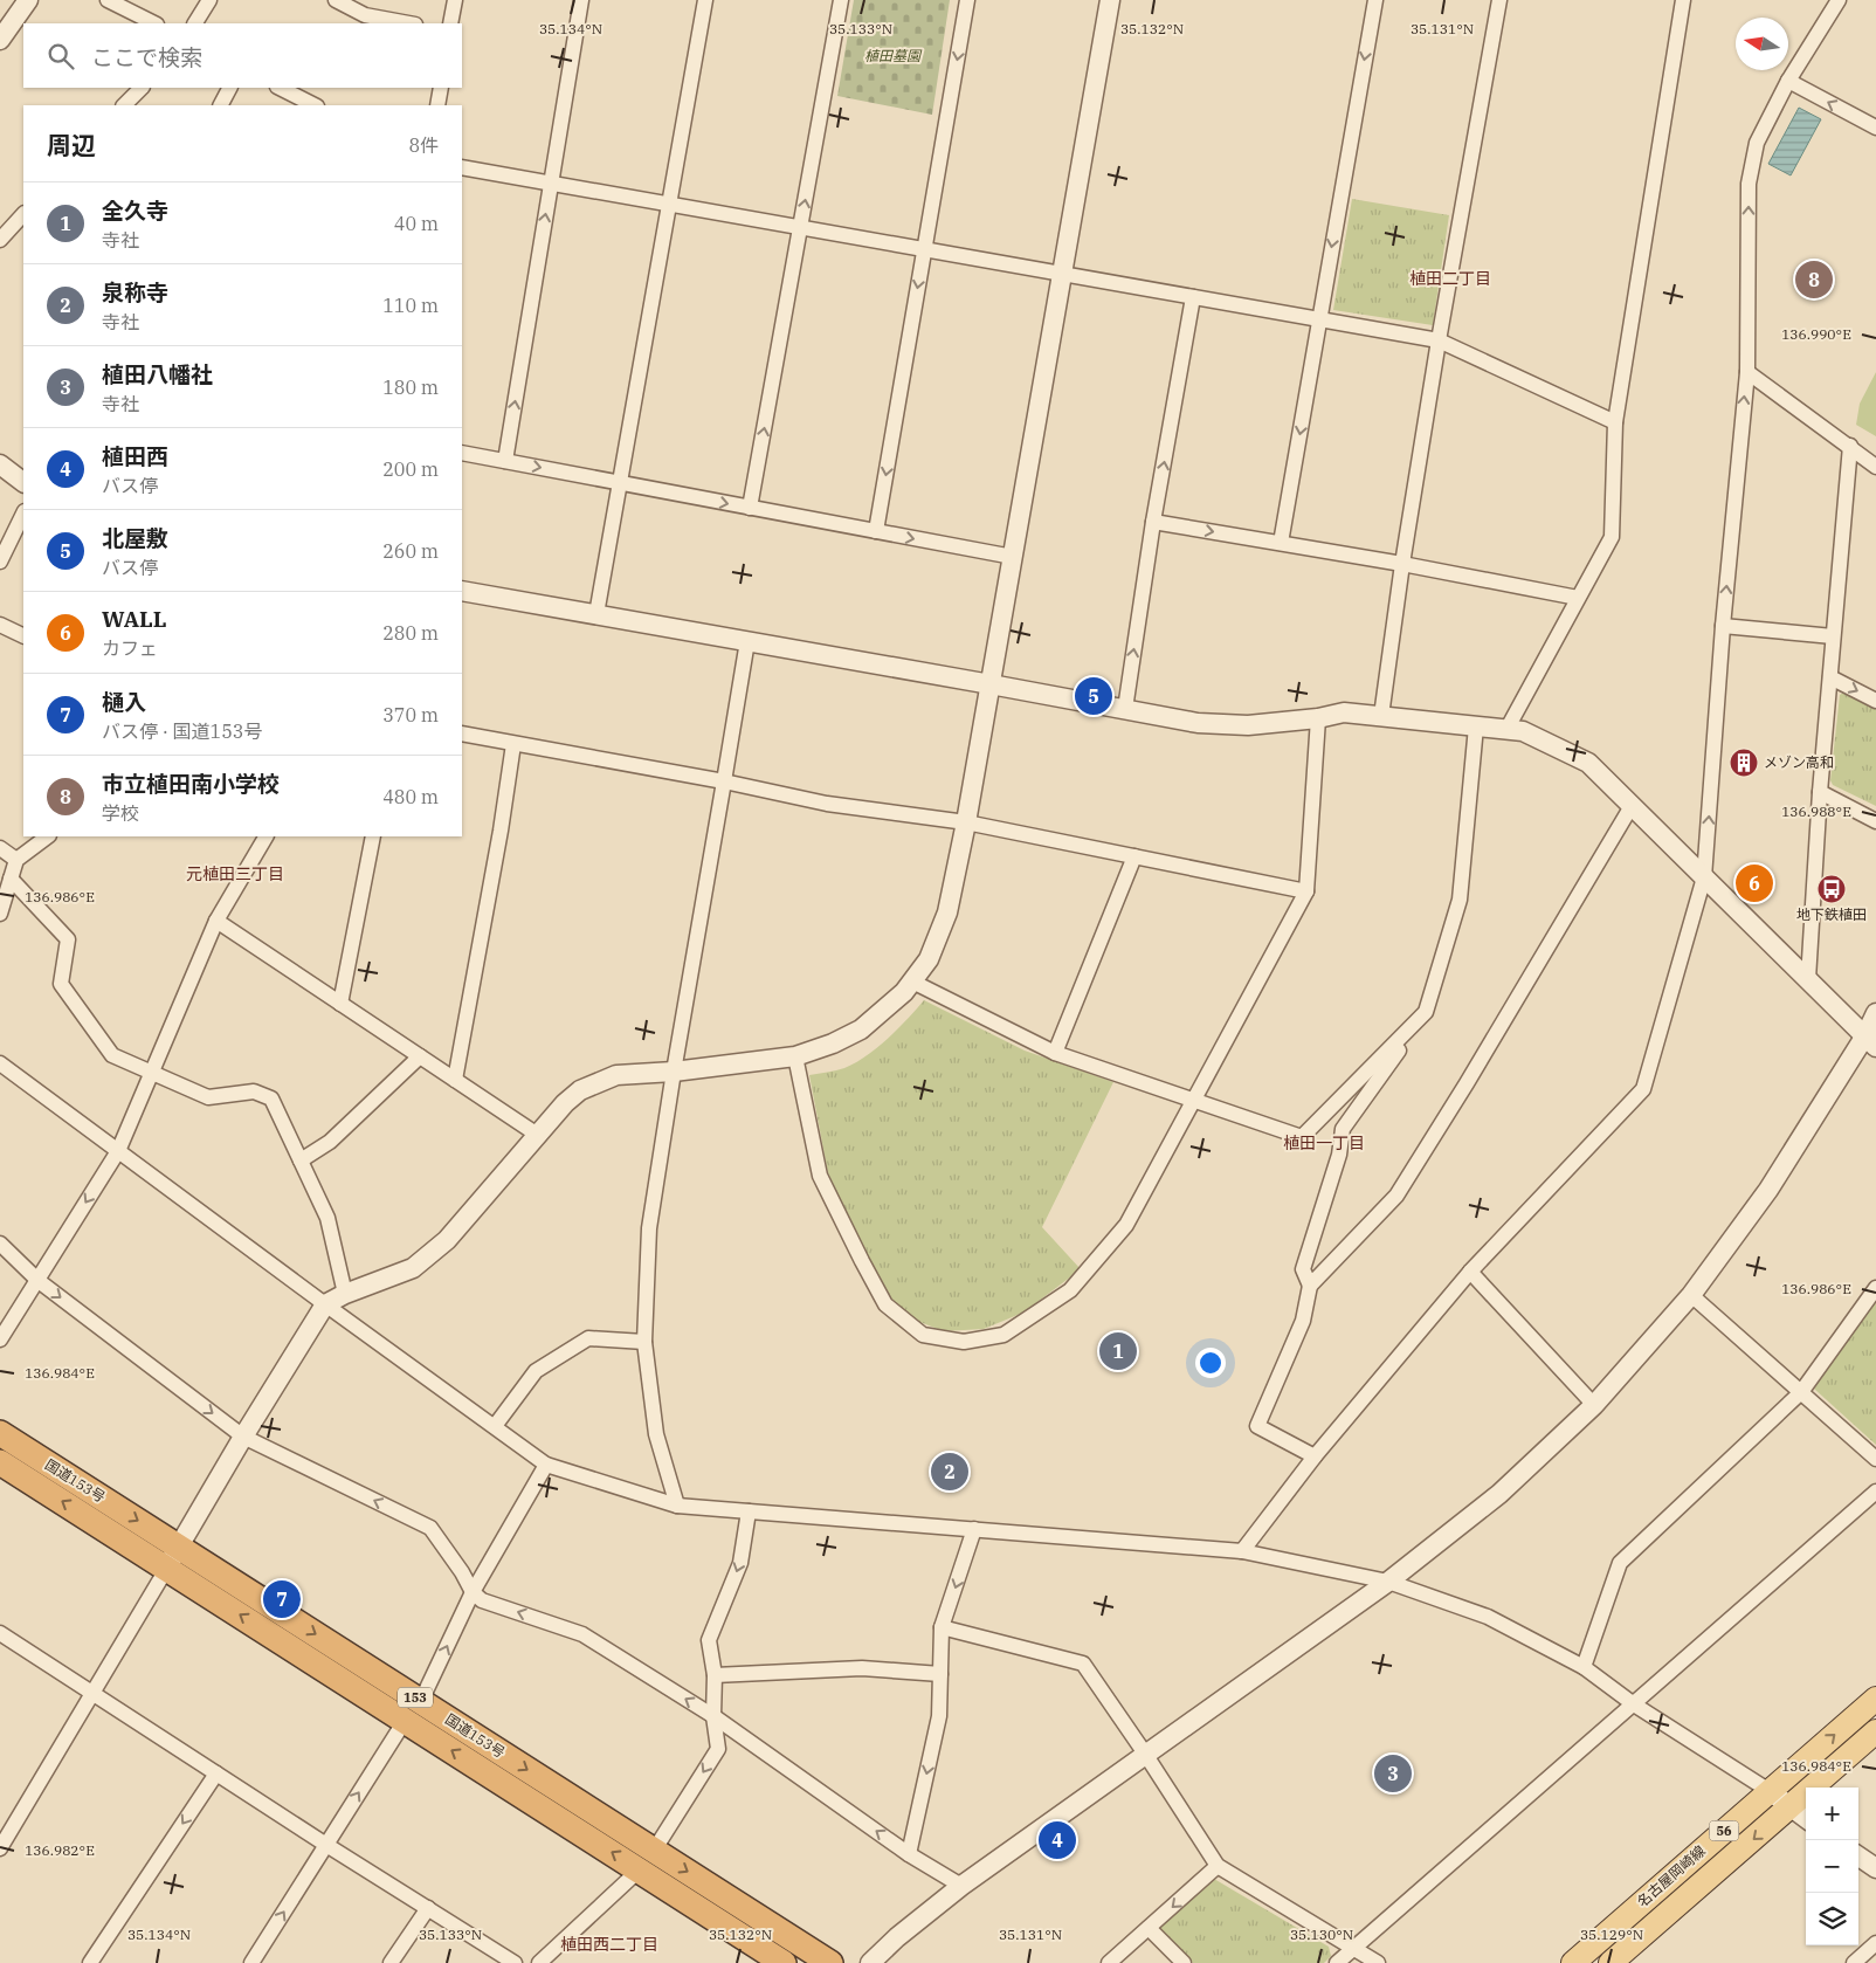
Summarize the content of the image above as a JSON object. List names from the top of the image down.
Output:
{
  "streets": {
    "highway": ["国道153号", "153"],
    "main road": ["56", "名古屋岡崎線"]
  },
  "districts": [
    "植田二丁目",
    "元植田三丁目",
    "植田一丁目",
    "植田西二丁目"
  ],
  "parks": ["植田墓園"],
  "places": {
    "building": ["メゾン高和"],
    "bus stop": ["地下鉄植田"]
  },
  "north": "left",
  "page": {
    "search": "ここで検索",
    "heading": ["周辺", "8件"],
    "list": [
      {
        "mark": "1",
        "name": "全久寺",
        "note": "寺社",
        "value": "40 m"
      },
      {
        "mark": "2",
        "name": "泉称寺",
        "note": "寺社",
        "value": "110 m"
      },
      {
        "mark": "3",
        "name": "植田八幡社",
        "note": "寺社",
        "value": "180 m"
      },
      {
        "mark": "4",
        "name": "植田西",
        "note": "バス停",
        "value": "200 m"
      },
      {
        "mark": "5",
        "name": "北屋敷",
        "note": "バス停",
        "value": "260 m"
      },
      {
        "mark": "6",
        "name": "WALL",
        "note": "カフェ",
        "value": "280 m"
      },
      {
        "mark": "7",
        "name": "樋入",
        "note": "バス停 · 国道153号",
        "value": "370 m"
      },
      {
        "mark": "8",
        "name": "市立植田南小学校",
        "note": "学校",
        "value": "480 m"
      }
    ],
    "pins": [
      "8",
      "5",
      "6",
      "1",
      "2",
      "7",
      "3",
      "4"
    ],
    "map_buttons": ["+", "−"]
  },
  "coordinates": [
    "35.134°N",
    "35.133°N",
    "35.132°N",
    "35.131°N",
    "136.990°E",
    "136.988°E",
    "136.986°E",
    "136.984°E",
    "136.982°E",
    "35.130°N",
    "35.129°N"
  ]
}
